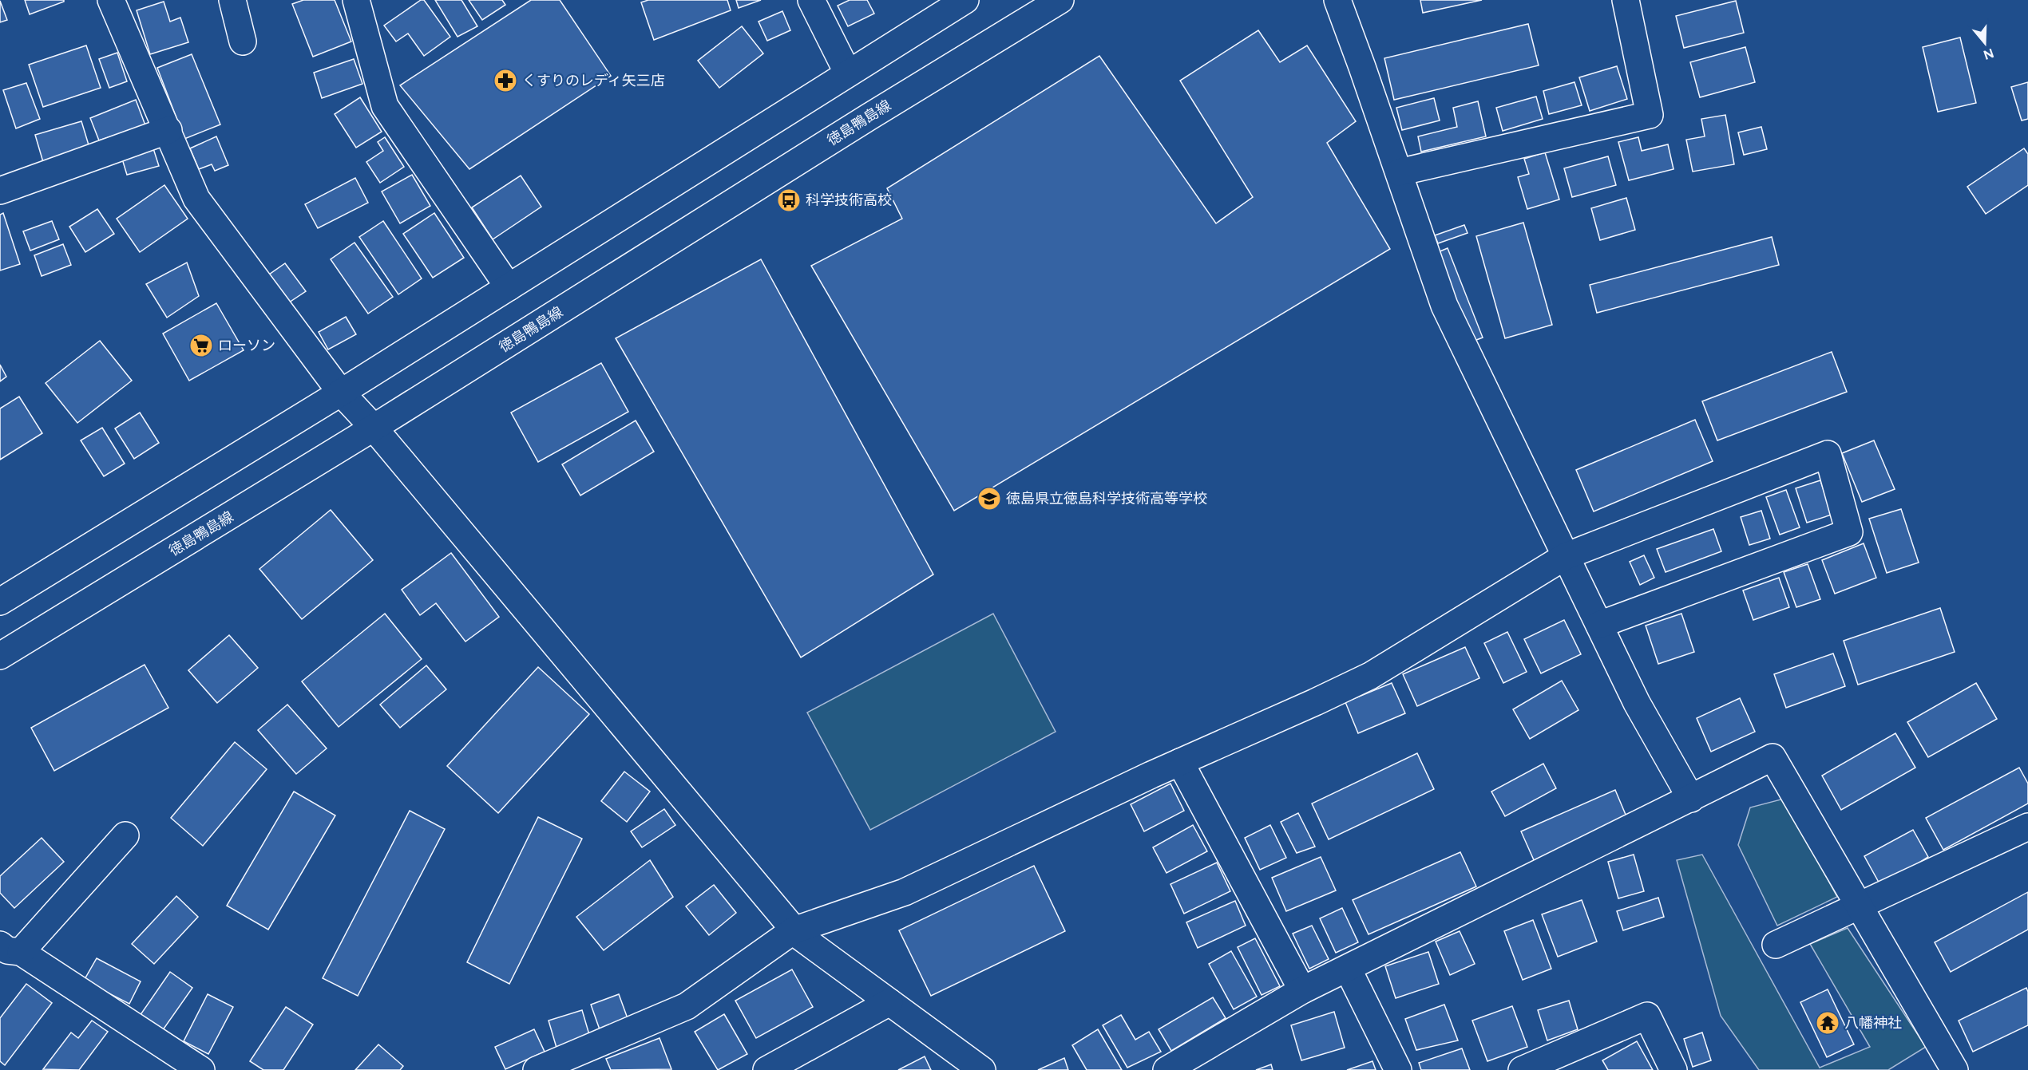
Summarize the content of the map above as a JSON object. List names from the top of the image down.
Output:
{
  "streets": {
    "street": ["徳島鴨島線"]
  },
  "places": {
    "pharmacy": ["くすりのレディ矢三店"],
    "bus stop": ["科学技術高校"],
    "supermarket": ["ローソン"],
    "school or university": ["徳島県立徳島科学技術高等学校"],
    "temple": ["八幡神社"]
  },
  "north": "bottom"
}
